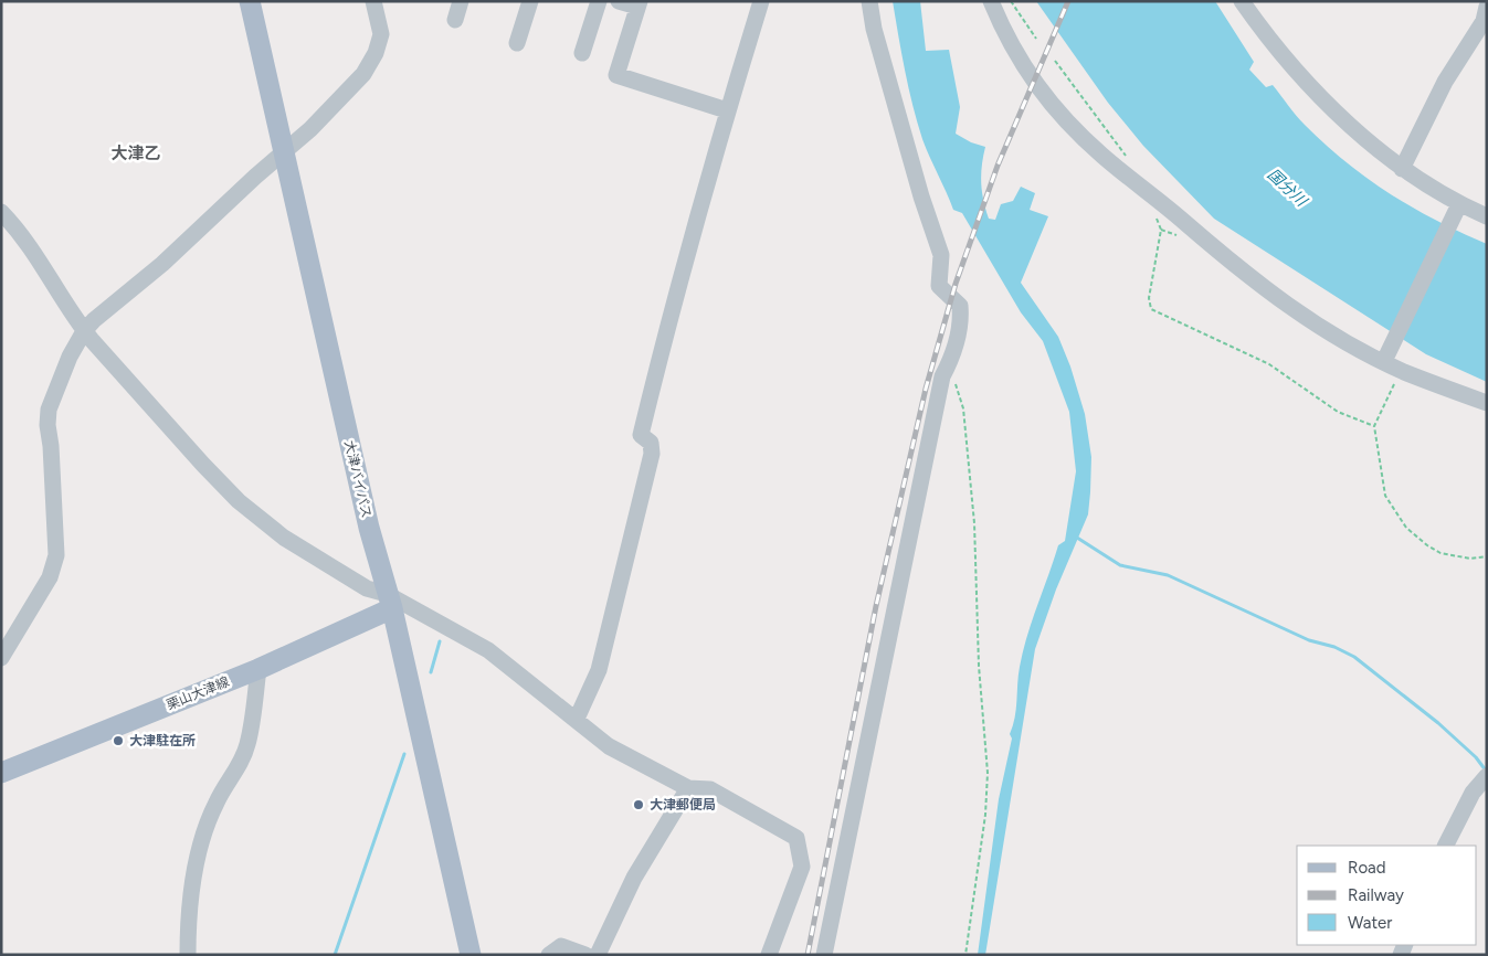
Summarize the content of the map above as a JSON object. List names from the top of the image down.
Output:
{
  "streets": {
    "main road": ["大津バイパス", "栗山大津線"]
  },
  "crossings": [
    ["大津バイパス", "栗山大津線"]
  ],
  "districts": ["大津乙"],
  "water": ["国分川"],
  "places": ["大津駐在所", "大津郵便局"],
  "legend": ["Road", "Railway", "Water"]
}
